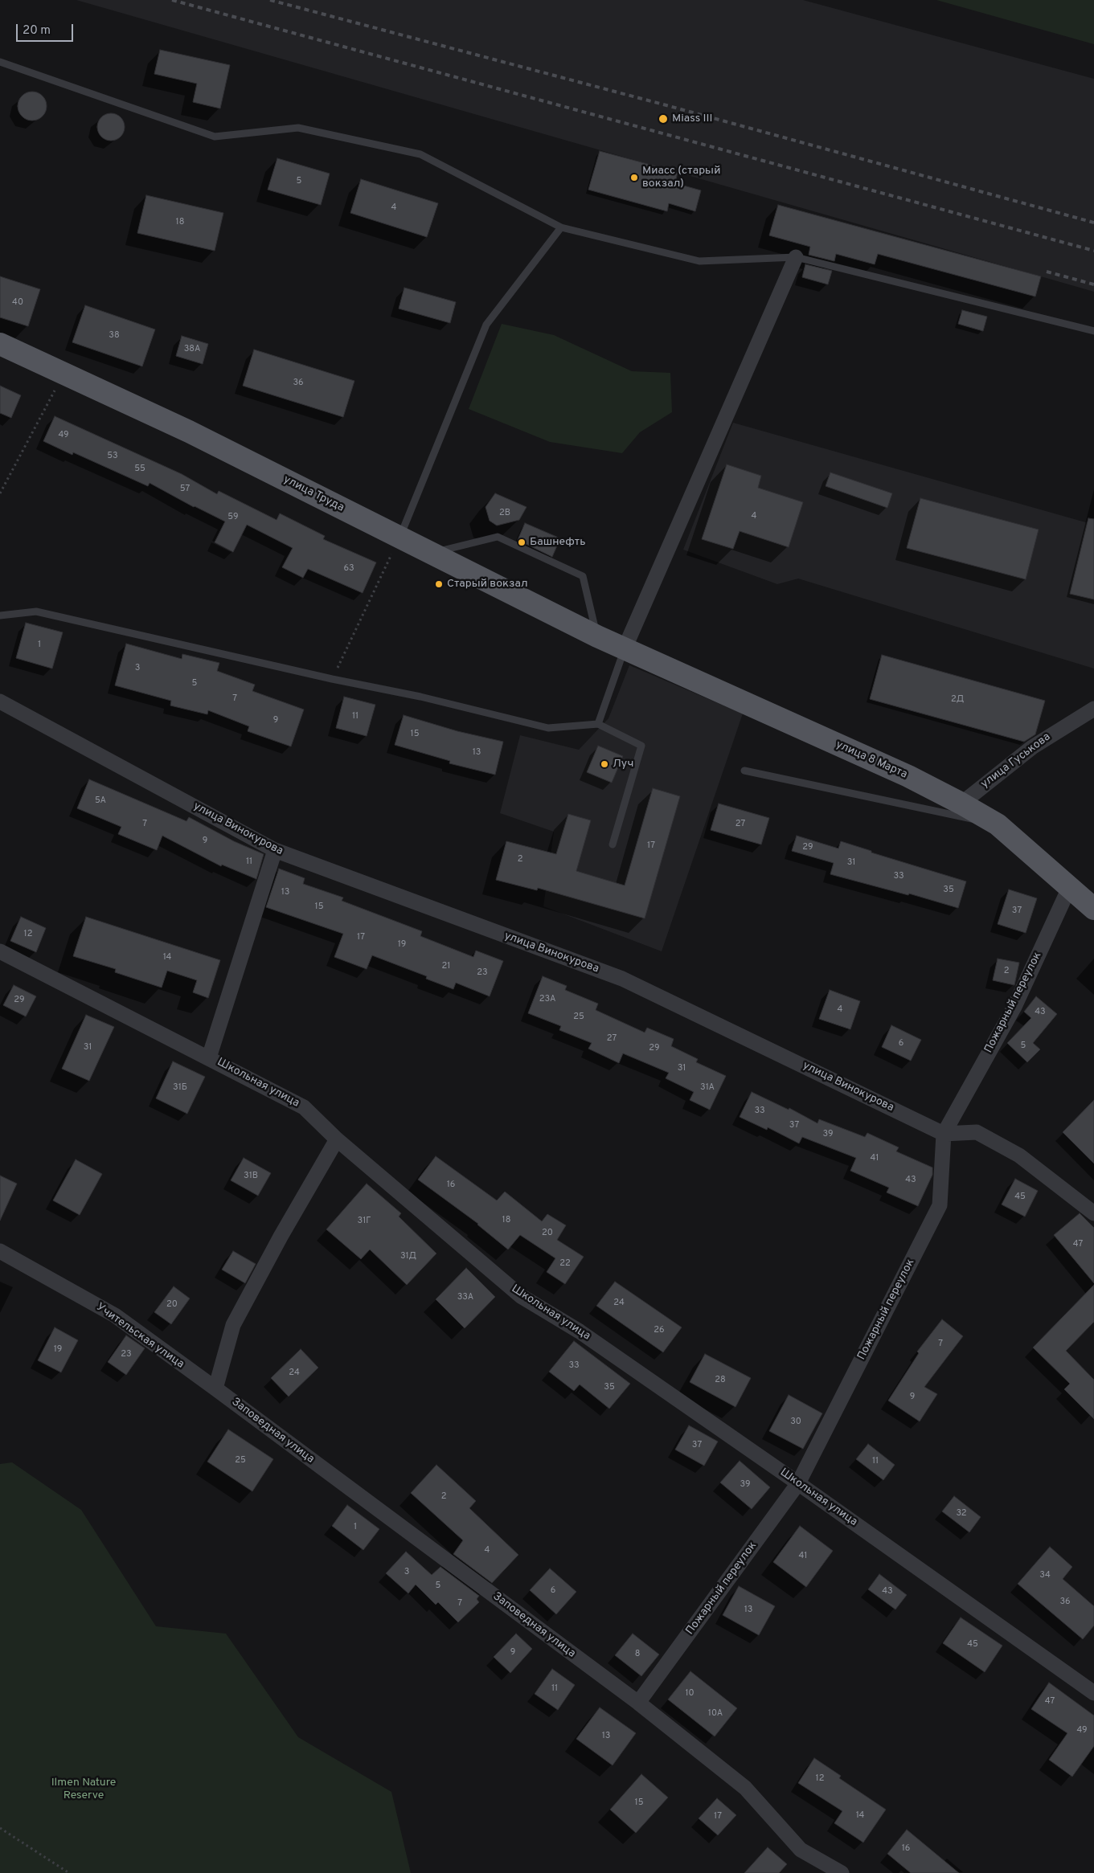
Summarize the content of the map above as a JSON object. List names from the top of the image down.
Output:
{
  "streets": {
    "main road": ["улица Труда", "улица 8 Марта"],
    "street": [
      "улица Гуськова",
      "улица Винокурова",
      "Пожарный переулок",
      "Школьная улица",
      "Учительская улица",
      "Заповедная улица"
    ]
  },
  "crossings": [
    ["улица Труда", "улица 8 Марта"],
    ["улица 8 Марта", "улица Гуськова"],
    ["улица 8 Марта", "Пожарный переулок"],
    ["улица Винокурова", "Пожарный переулок"],
    ["Пожарный переулок", "Школьная улица"],
    ["Пожарный переулок", "Заповедная улица"],
    ["Учительская улица", "Заповедная улица"]
  ],
  "parks": ["Ilmen Nature Reserve"],
  "places": [
    "Miass III",
    "Миасс (старый вокзал)",
    "Башнефть",
    "Старый вокзал",
    "Луч"
  ],
  "house_numbers": [
    "5",
    "4",
    "18",
    "40",
    "38",
    "38А",
    "36",
    "49",
    "53",
    "55",
    "57",
    "2В",
    "4",
    "59",
    "63",
    "1",
    "3",
    "5",
    "7",
    "2Д",
    "11",
    "9",
    "15",
    "13",
    "5А",
    "7",
    "27",
    "9",
    "17",
    "29",
    "2",
    "11",
    "31",
    "33",
    "35",
    "13",
    "15",
    "37",
    "12",
    "17",
    "19",
    "14",
    "21",
    "2",
    "23",
    "23А",
    "29",
    "4",
    "43",
    "25",
    "27",
    "6",
    "5",
    "31",
    "29",
    "31",
    "31Б",
    "31А",
    "33",
    "37",
    "39",
    "41",
    "31В",
    "43",
    "16",
    "45",
    "18",
    "31Г",
    "20",
    "47",
    "31Д",
    "22",
    "33А",
    "24",
    "20",
    "26",
    "7",
    "19",
    "23",
    "33",
    "24",
    "28",
    "35",
    "9",
    "30",
    "37",
    "25",
    "11",
    "39",
    "2",
    "32",
    "1",
    "4",
    "41",
    "3",
    "34",
    "5",
    "6",
    "43",
    "36",
    "7",
    "13",
    "45",
    "9",
    "8",
    "11",
    "10",
    "47",
    "10А",
    "49",
    "13",
    "12",
    "15",
    "14",
    "17",
    "16"
  ],
  "scale_bar": "20 m"
}
